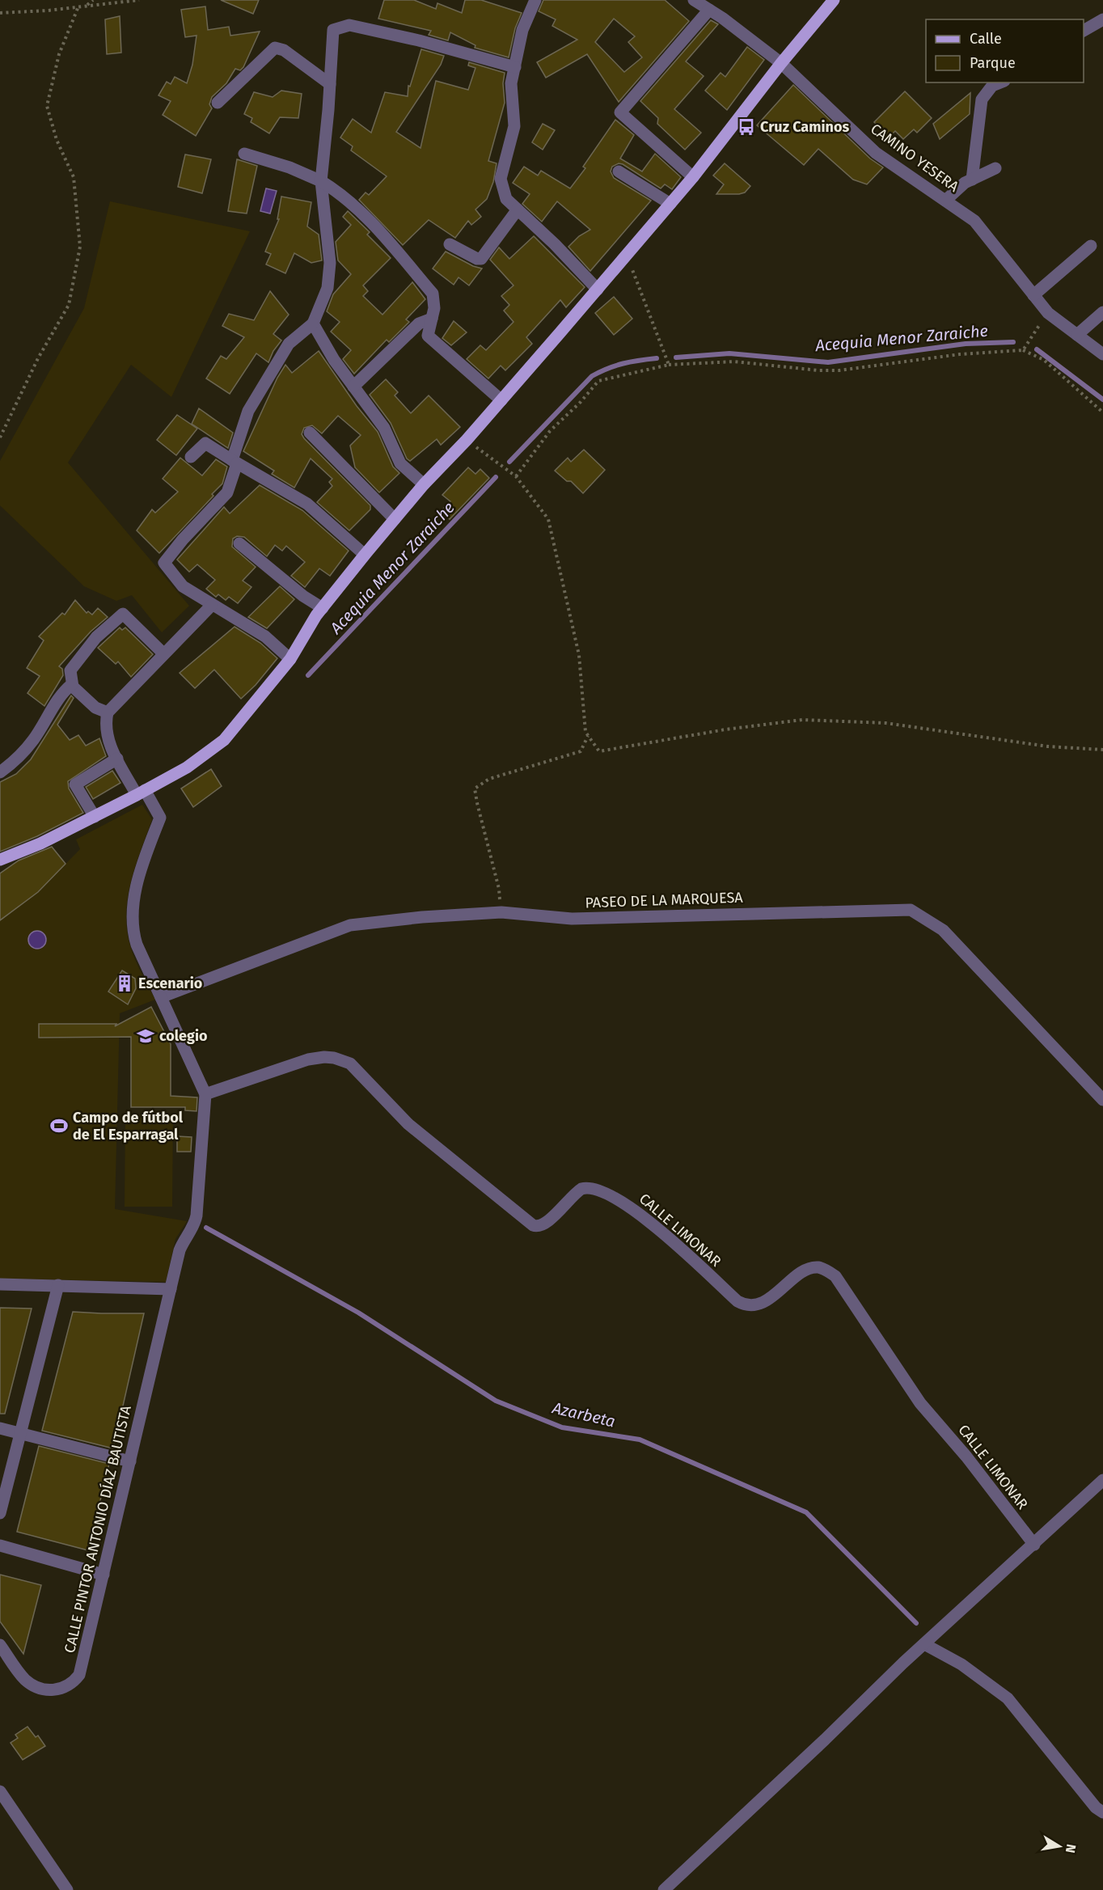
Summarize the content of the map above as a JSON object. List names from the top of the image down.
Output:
{
  "streets": {
    "street": [
      "CAMINO YESERA",
      "PASEO DE LA MARQUESA",
      "CALLE LIMONAR",
      "CALLE PINTOR ANTONIO DÍAZ BAUTISTA"
    ]
  },
  "water": ["Acequia Menor Zaraiche", "Azarbeta"],
  "places": {
    "bus stop": ["Cruz Caminos"],
    "building": ["Escenario"],
    "school or university": ["colegio"],
    "sports": ["Campo de fútbol de El Esparragal"]
  },
  "legend": ["Calle", "Parque"],
  "north": "right"
}
